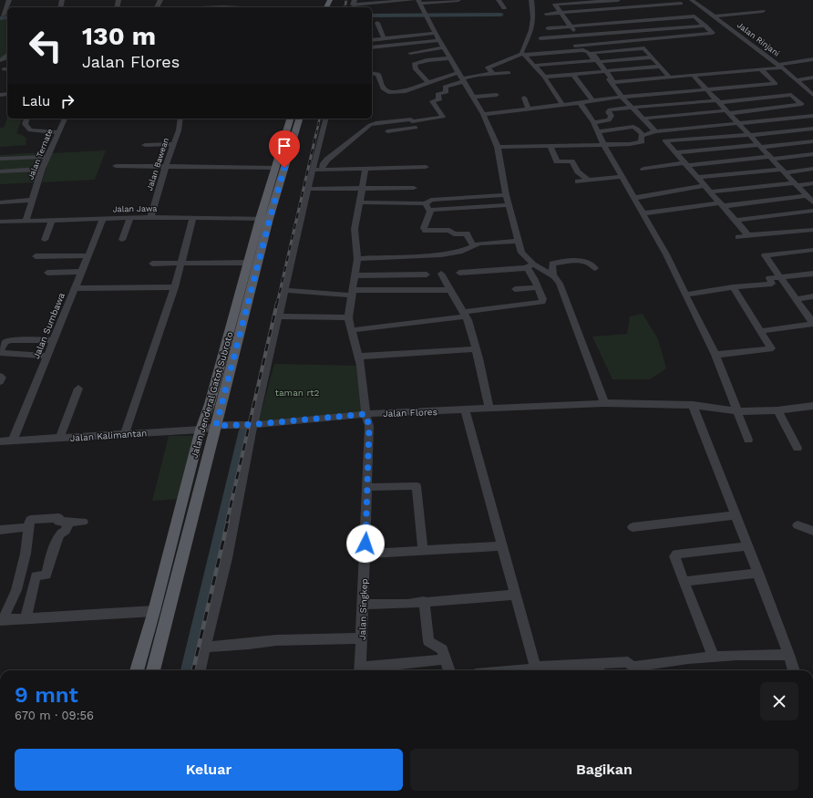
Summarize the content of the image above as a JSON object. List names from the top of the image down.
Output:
{
  "streets": {
    "main road": ["Jalan Jenderal Gatot Subroto"],
    "street": [
      "Jalan Rinjani",
      "Jalan Ternate",
      "Jalan Bawean",
      "Jalan Jawa",
      "Jalan Sumbawa",
      "Jalan Flores",
      "Jalan Kalimantan",
      "Jalan Singkep"
    ]
  },
  "crossings": [
    ["Jalan Ternate", "Jalan Jawa"],
    ["Jalan Bawean", "Jalan Jawa"],
    ["Jalan Jawa", "Jalan Sumbawa"],
    ["Jalan Jawa", "Jalan Jenderal Gatot Subroto"],
    ["Jalan Sumbawa", "Jalan Kalimantan"],
    ["Jalan Jenderal Gatot Subroto", "Jalan Flores"],
    ["Jalan Jenderal Gatot Subroto", "Jalan Kalimantan"],
    ["Jalan Flores", "Jalan Kalimantan"],
    ["Jalan Flores", "Jalan Singkep"]
  ],
  "parks": ["taman rt2"],
  "page": {
    "turn": ["130 m", "Jalan Flores"],
    "then": "Lalu",
    "heading": ["9 mnt", "670 m · 09:56"],
    "buttons": ["Keluar", "Bagikan"]
  }
}
